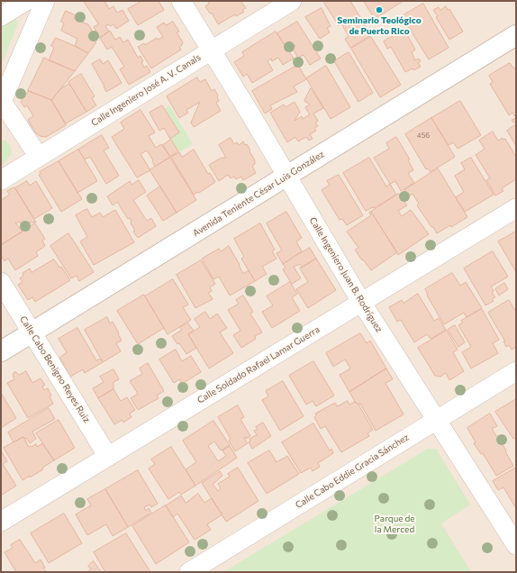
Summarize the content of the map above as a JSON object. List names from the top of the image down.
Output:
{
  "streets": {
    "street": [
      "Calle Ingeniero José A. V. Canals",
      "Avenida Teniente César Luis González",
      "Calle Ingeniero Juan B. Rodríguez",
      "Calle Soldado Rafael Lamar Guerra",
      "Calle Cabo Benigno Reyes Ruiz",
      "Calle Cabo Eddie Gracia Sánchez"
    ]
  },
  "crossings": [
    ["Calle Ingeniero José A. V. Canals", "Calle Ingeniero Juan B. Rodríguez"],
    ["Avenida Teniente César Luis González", "Calle Ingeniero Juan B. Rodríguez"],
    ["Avenida Teniente César Luis González", "Calle Cabo Benigno Reyes Ruiz"],
    ["Calle Ingeniero Juan B. Rodríguez", "Calle Soldado Rafael Lamar Guerra"],
    ["Calle Ingeniero Juan B. Rodríguez", "Calle Cabo Eddie Gracia Sánchez"],
    ["Calle Soldado Rafael Lamar Guerra", "Calle Cabo Benigno Reyes Ruiz"]
  ],
  "parks": ["Parque de la Merced"],
  "places": ["Seminario Teológico de Puerto Rico"],
  "house_numbers": ["456"]
}
